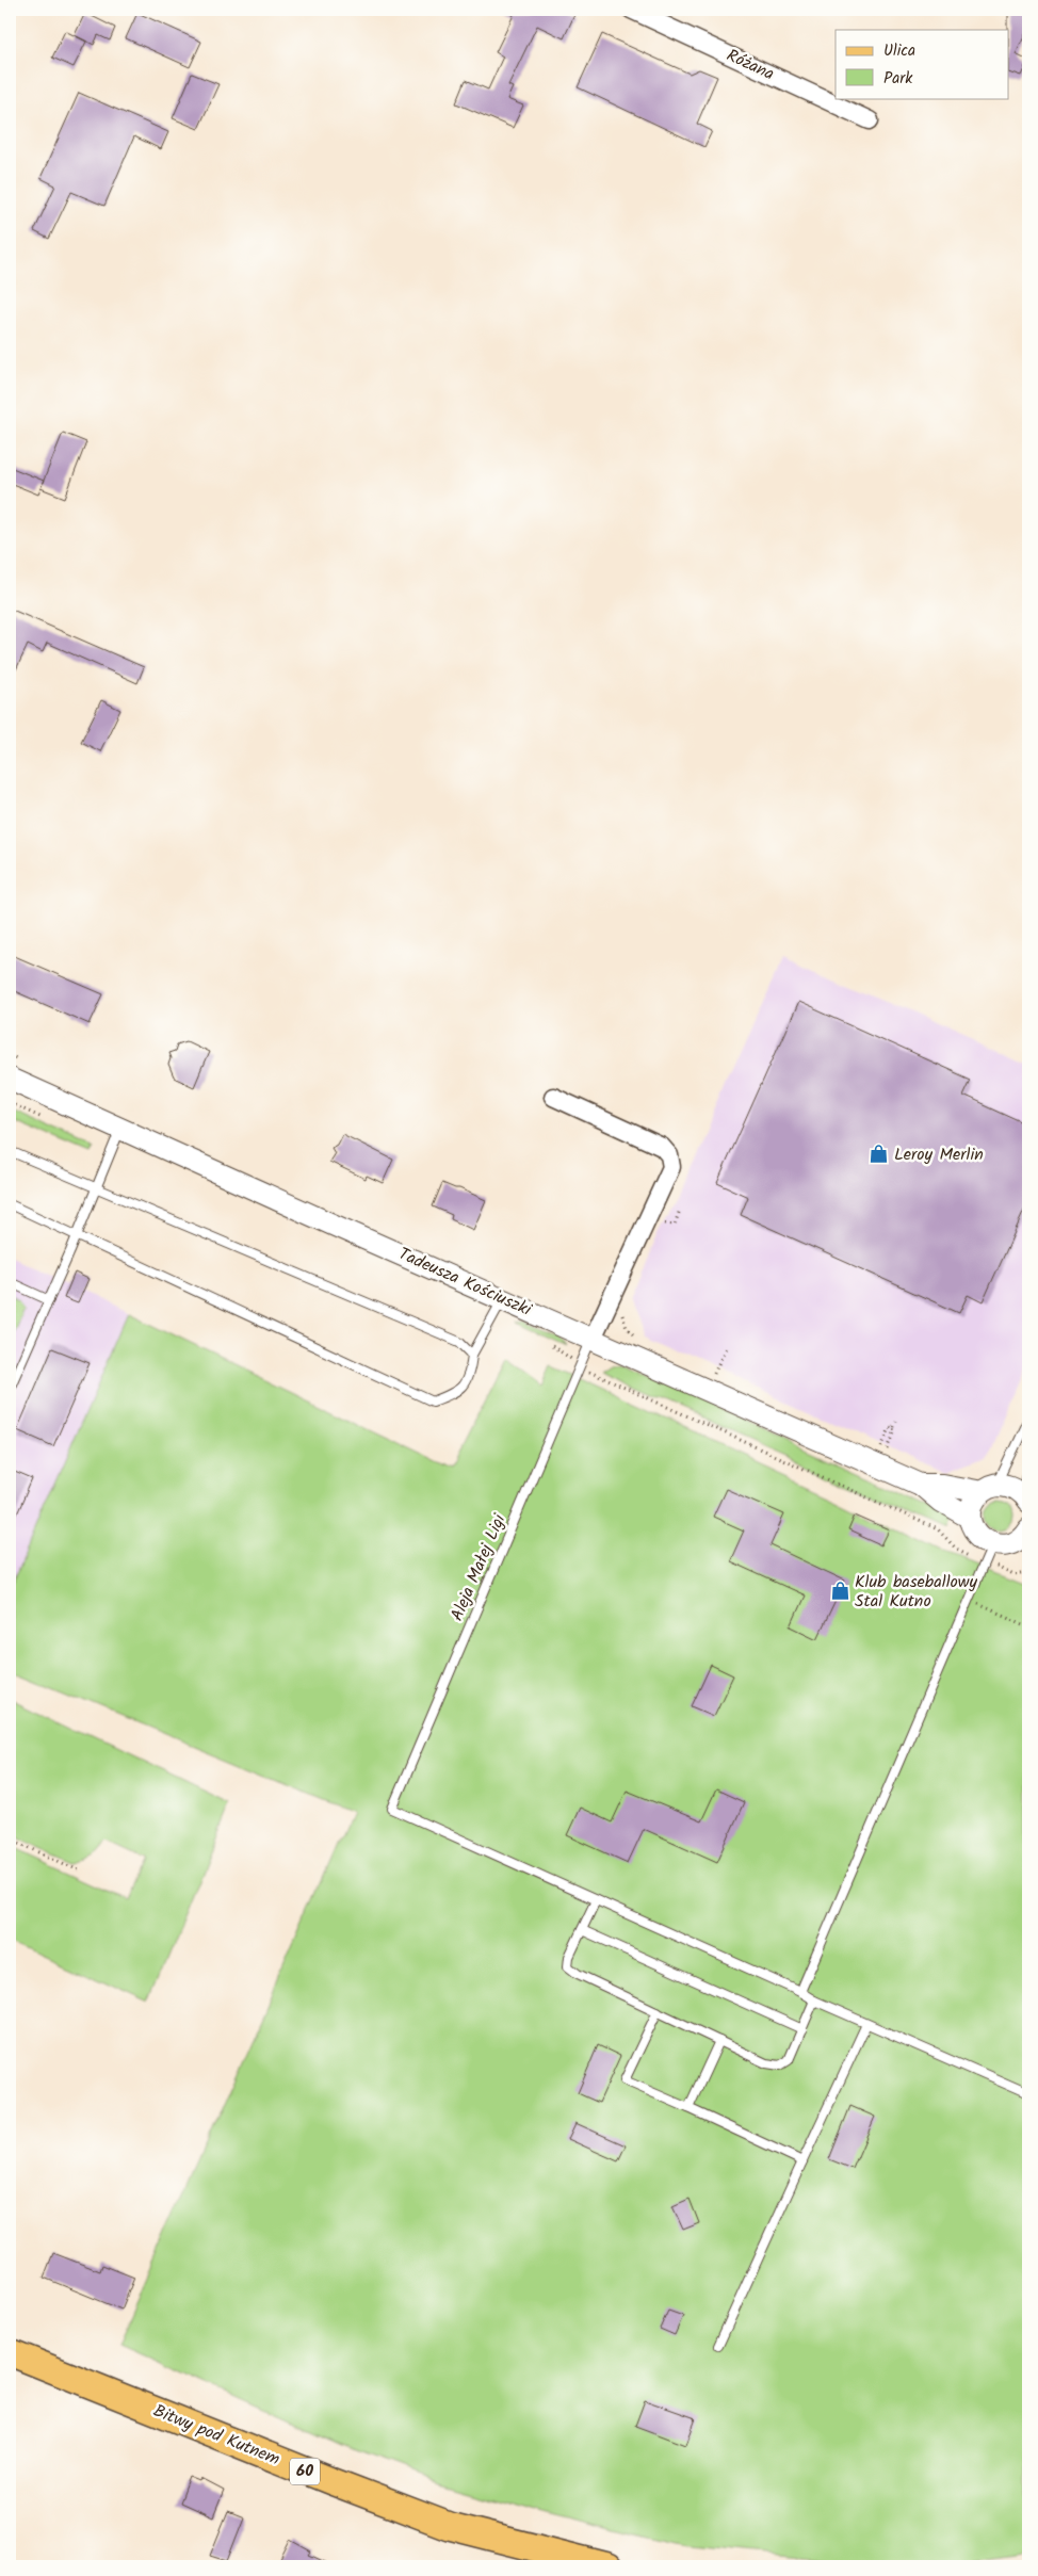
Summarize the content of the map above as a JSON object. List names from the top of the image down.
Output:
{
  "streets": {
    "main road": ["Bitwy pod Kutnem", "60"],
    "street": ["Różana", "Tadeusza Kościuszki"],
    "lane": ["Aleja Małej Ligi"]
  },
  "crossings": [
    ["Tadeusza Kościuszki", "Aleja Małej Ligi"]
  ],
  "places": {
    "shop": ["Leroy Merlin", "Klub baseballowy Stal Kutno"]
  },
  "legend": ["Ulica", "Park"]
}
